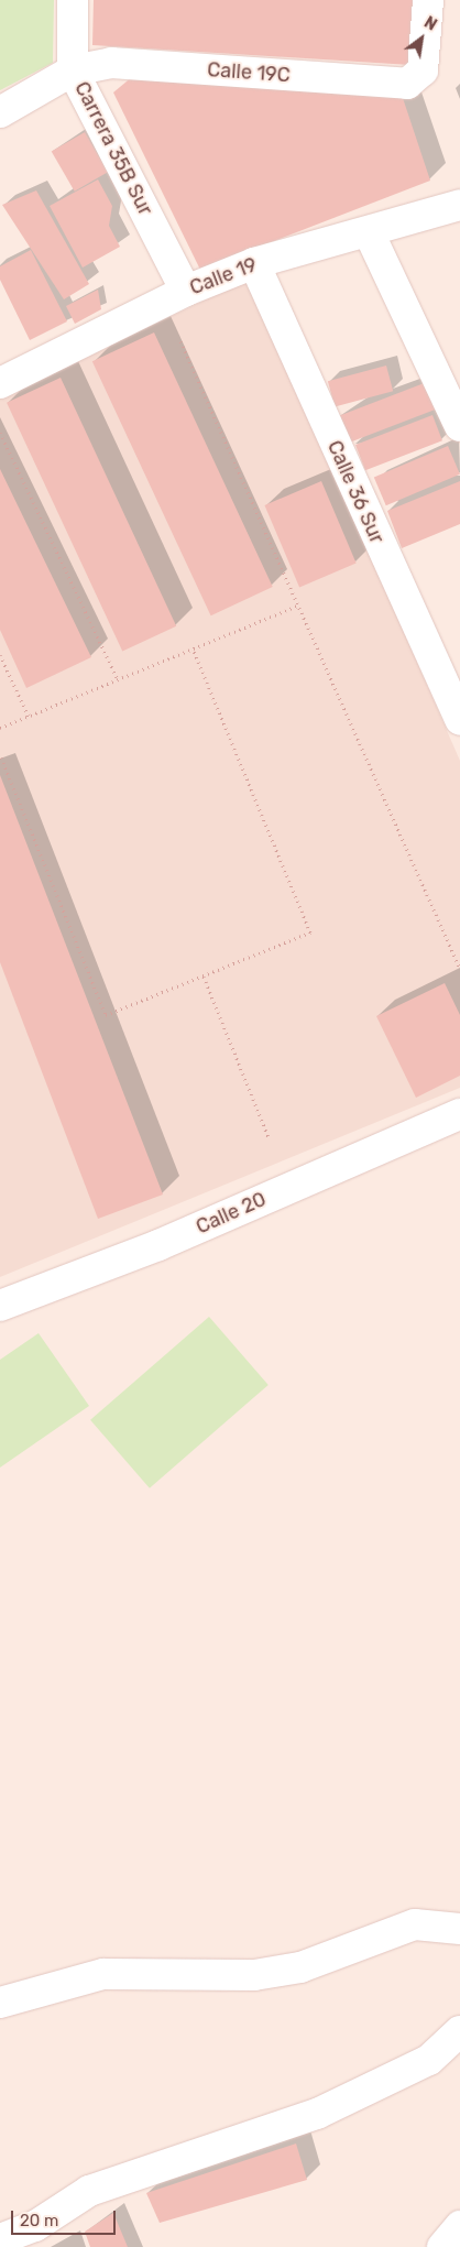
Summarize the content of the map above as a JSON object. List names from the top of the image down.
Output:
{
  "streets": {
    "street": [
      "Calle 19C",
      "Carrera 35B Sur",
      "Calle 19",
      "Calle 36 Sur",
      "Calle 20"
    ]
  },
  "crossings": [
    ["Calle 19C", "Carrera 35B Sur"],
    ["Carrera 35B Sur", "Calle 19"],
    ["Calle 19", "Calle 36 Sur"]
  ],
  "scale_bar": "20 m",
  "north": "top right"
}
